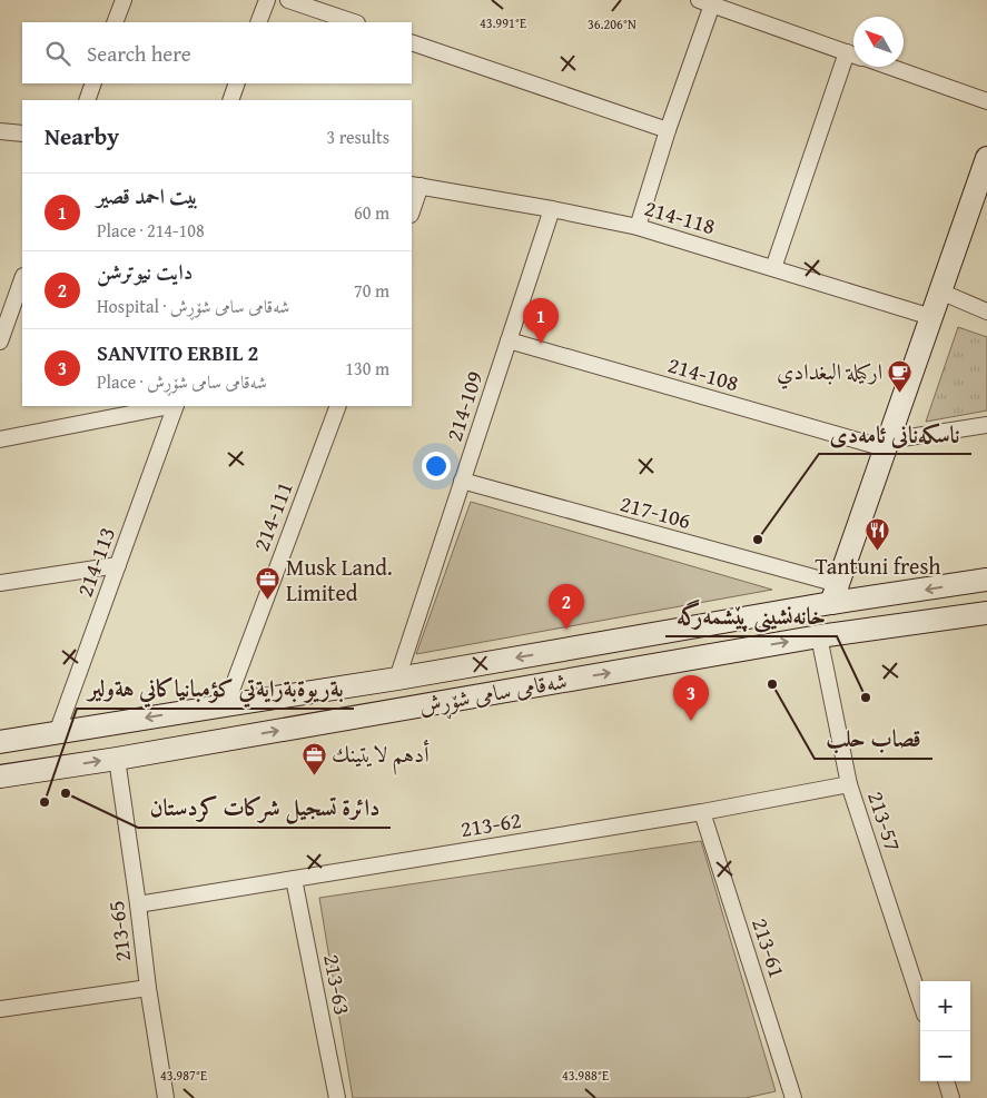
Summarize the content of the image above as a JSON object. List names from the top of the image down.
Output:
{
  "streets": {
    "main road": ["شەقامی سامی شۆڕش"],
    "street": [
      "214-118",
      "214-108",
      "214-109",
      "217-106",
      "214-111",
      "214-113",
      "213-57",
      "213-62",
      "213-65",
      "213-61",
      "213-63"
    ]
  },
  "crossings": [
    ["214-118", "214-109"],
    ["214-108", "214-109"],
    ["214-109", "217-106"],
    ["214-109", "شەقامی سامی شۆڕش"],
    ["217-106", "شەقامی سامی شۆڕش"],
    ["214-111", "شەقامی سامی شۆڕش"],
    ["214-113", "شەقامی سامی شۆڕش"],
    ["شەقامی سامی شۆڕش", "213-57"],
    ["شەقامی سامی شۆڕش", "213-65"],
    ["213-57", "213-62"],
    ["213-62", "213-65"],
    ["213-62", "213-61"],
    ["213-62", "213-63"]
  ],
  "places": {
    "cafe": ["اركيلة البغدادي"],
    "other": [
      "ناسکەنانی ئامەدی",
      "قصاب حلب",
      "خانەنشینی پێشمەرگە",
      "دائرة تسجيل شركات كردستان",
      "بةريوةبةرايةتي كؤمبانياكاني هةولير"
    ],
    "restaurant": ["Tantuni fresh"],
    "office": ["Musk Land. Limited", "أدهم لايتينك"]
  },
  "north": "top left",
  "page": {
    "search": "Search here",
    "heading": ["Nearby", "3 results"],
    "list": [
      {
        "mark": "1",
        "name": "بيت احمد قصير",
        "note": "Place · 214-108",
        "value": "60 m"
      },
      {
        "mark": "2",
        "name": "دايت نيوترشن",
        "note": "Hospital · شەقامی سامی شۆڕش",
        "value": "70 m"
      },
      {
        "mark": "3",
        "name": "SANVITO ERBIL 2",
        "note": "Place · شەقامی سامی شۆڕش",
        "value": "130 m"
      }
    ],
    "pins": ["1", "2", "3"],
    "map_buttons": ["+", "−"]
  },
  "coordinates": [
    "43.991°E",
    "36.206°N",
    "43.987°E",
    "43.988°E"
  ]
}
